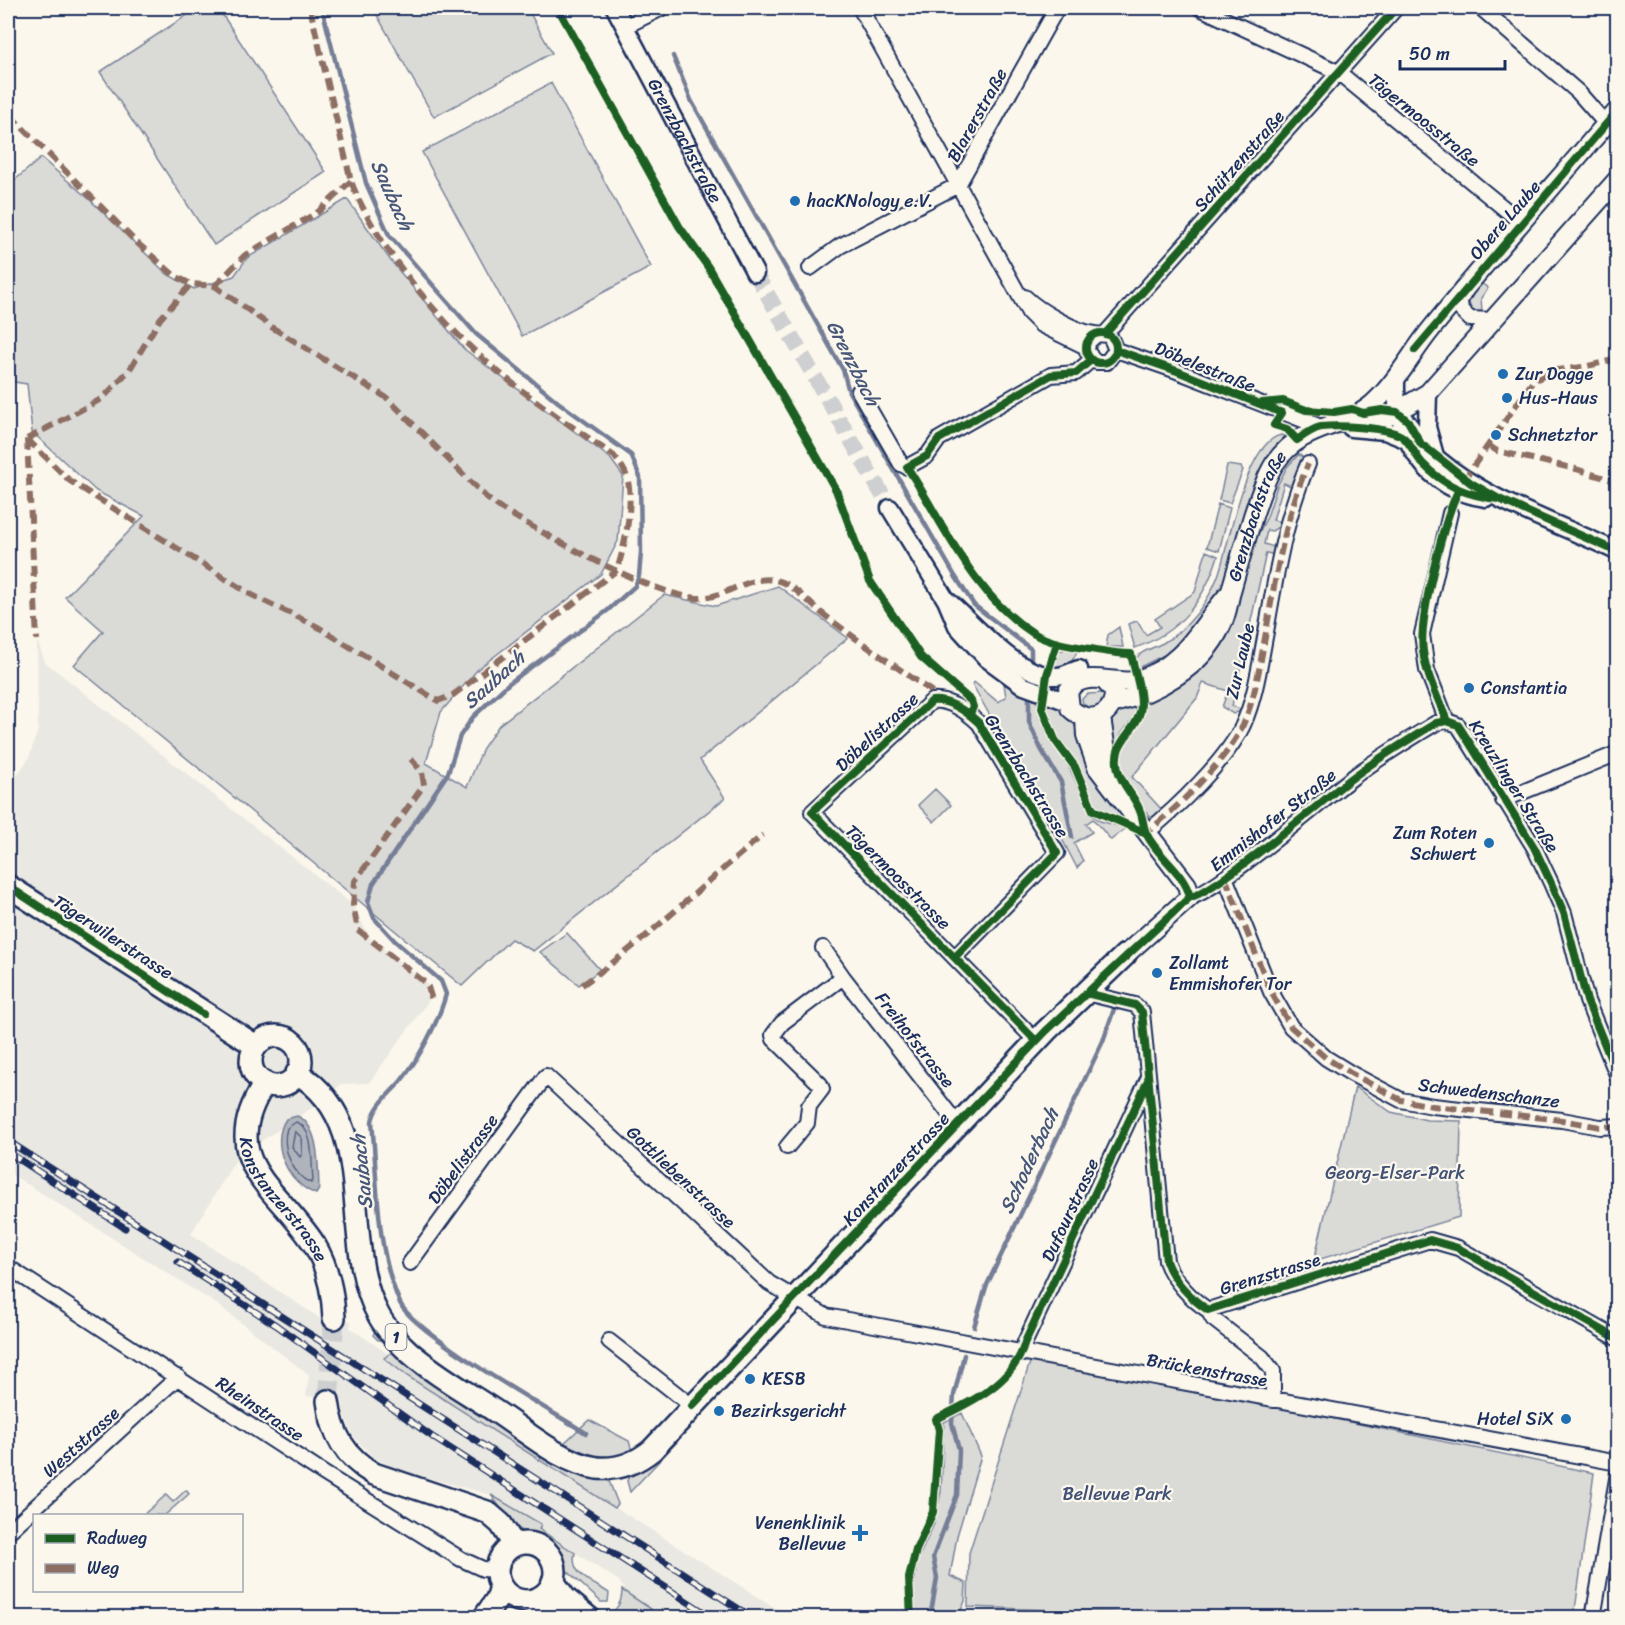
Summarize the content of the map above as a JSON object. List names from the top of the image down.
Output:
{
  "streets": {
    "main road": [
      "Grenzbachstraße",
      "Obere Laube",
      "Döbelestraße",
      "Emmishofer Straße",
      "Tägerwilerstrasse",
      "Konstanzerstrasse",
      "1"
    ],
    "street": [
      "Blarerstraße",
      "Tägermoosstraße",
      "Schützenstraße",
      "Zur Laube",
      "Döbelistrasse",
      "Grenzbachstrasse",
      "Kreuzlinger Straße",
      "Tägermoosstrasse",
      "Freihofstrasse",
      "Schwedenschanze",
      "Gottliebenstrasse",
      "Dufourstrasse",
      "Grenzstrasse",
      "Brückenstrasse",
      "Rheinstrasse",
      "Weststrasse"
    ]
  },
  "crossings": [
    ["Tägermoosstraße", "Schützenstraße"],
    ["Tägermoosstraße", "Obere Laube"],
    ["Grenzbachstraße", "Döbelestraße"],
    ["Döbelistrasse", "Grenzbachstrasse"],
    ["Döbelistrasse", "Tägermoosstrasse"],
    ["Döbelistrasse", "Gottliebenstrasse"],
    ["Grenzbachstrasse", "Tägermoosstrasse"],
    ["Kreuzlinger Straße", "Emmishofer Straße"],
    ["Emmishofer Straße", "Schwedenschanze"],
    ["Emmishofer Straße", "Konstanzerstrasse"],
    ["Tägermoosstrasse", "Konstanzerstrasse"],
    ["Tägerwilerstrasse", "Konstanzerstrasse"],
    ["Freihofstrasse", "Konstanzerstrasse"],
    ["Konstanzerstrasse", "Gottliebenstrasse"],
    ["Konstanzerstrasse", "Grenzstrasse"],
    ["Konstanzerstrasse", "Brückenstrasse"],
    ["Gottliebenstrasse", "Brückenstrasse"],
    ["Dufourstrasse", "Grenzstrasse"],
    ["Dufourstrasse", "Brückenstrasse"],
    ["Grenzstrasse", "Brückenstrasse"],
    ["Rheinstrasse", "Weststrasse"]
  ],
  "water": ["Saubach", "Grenzbach", "Schoderbach"],
  "parks": ["Georg-Elser-Park", "Bellevue Park"],
  "places": {
    "other": [
      "hacKNology e.V.",
      "Zur Dogge",
      "Hus-Haus",
      "Schnetztor",
      "Constantia",
      "Zum Roten Schwert",
      "Zollamt Emmishofer Tor",
      "KESB",
      "Bezirksgericht",
      "Hotel SiX"
    ],
    "health": ["Venenklinik Bellevue"]
  },
  "legend": ["Radweg", "Weg"],
  "scale_bar": "50 m"
}
